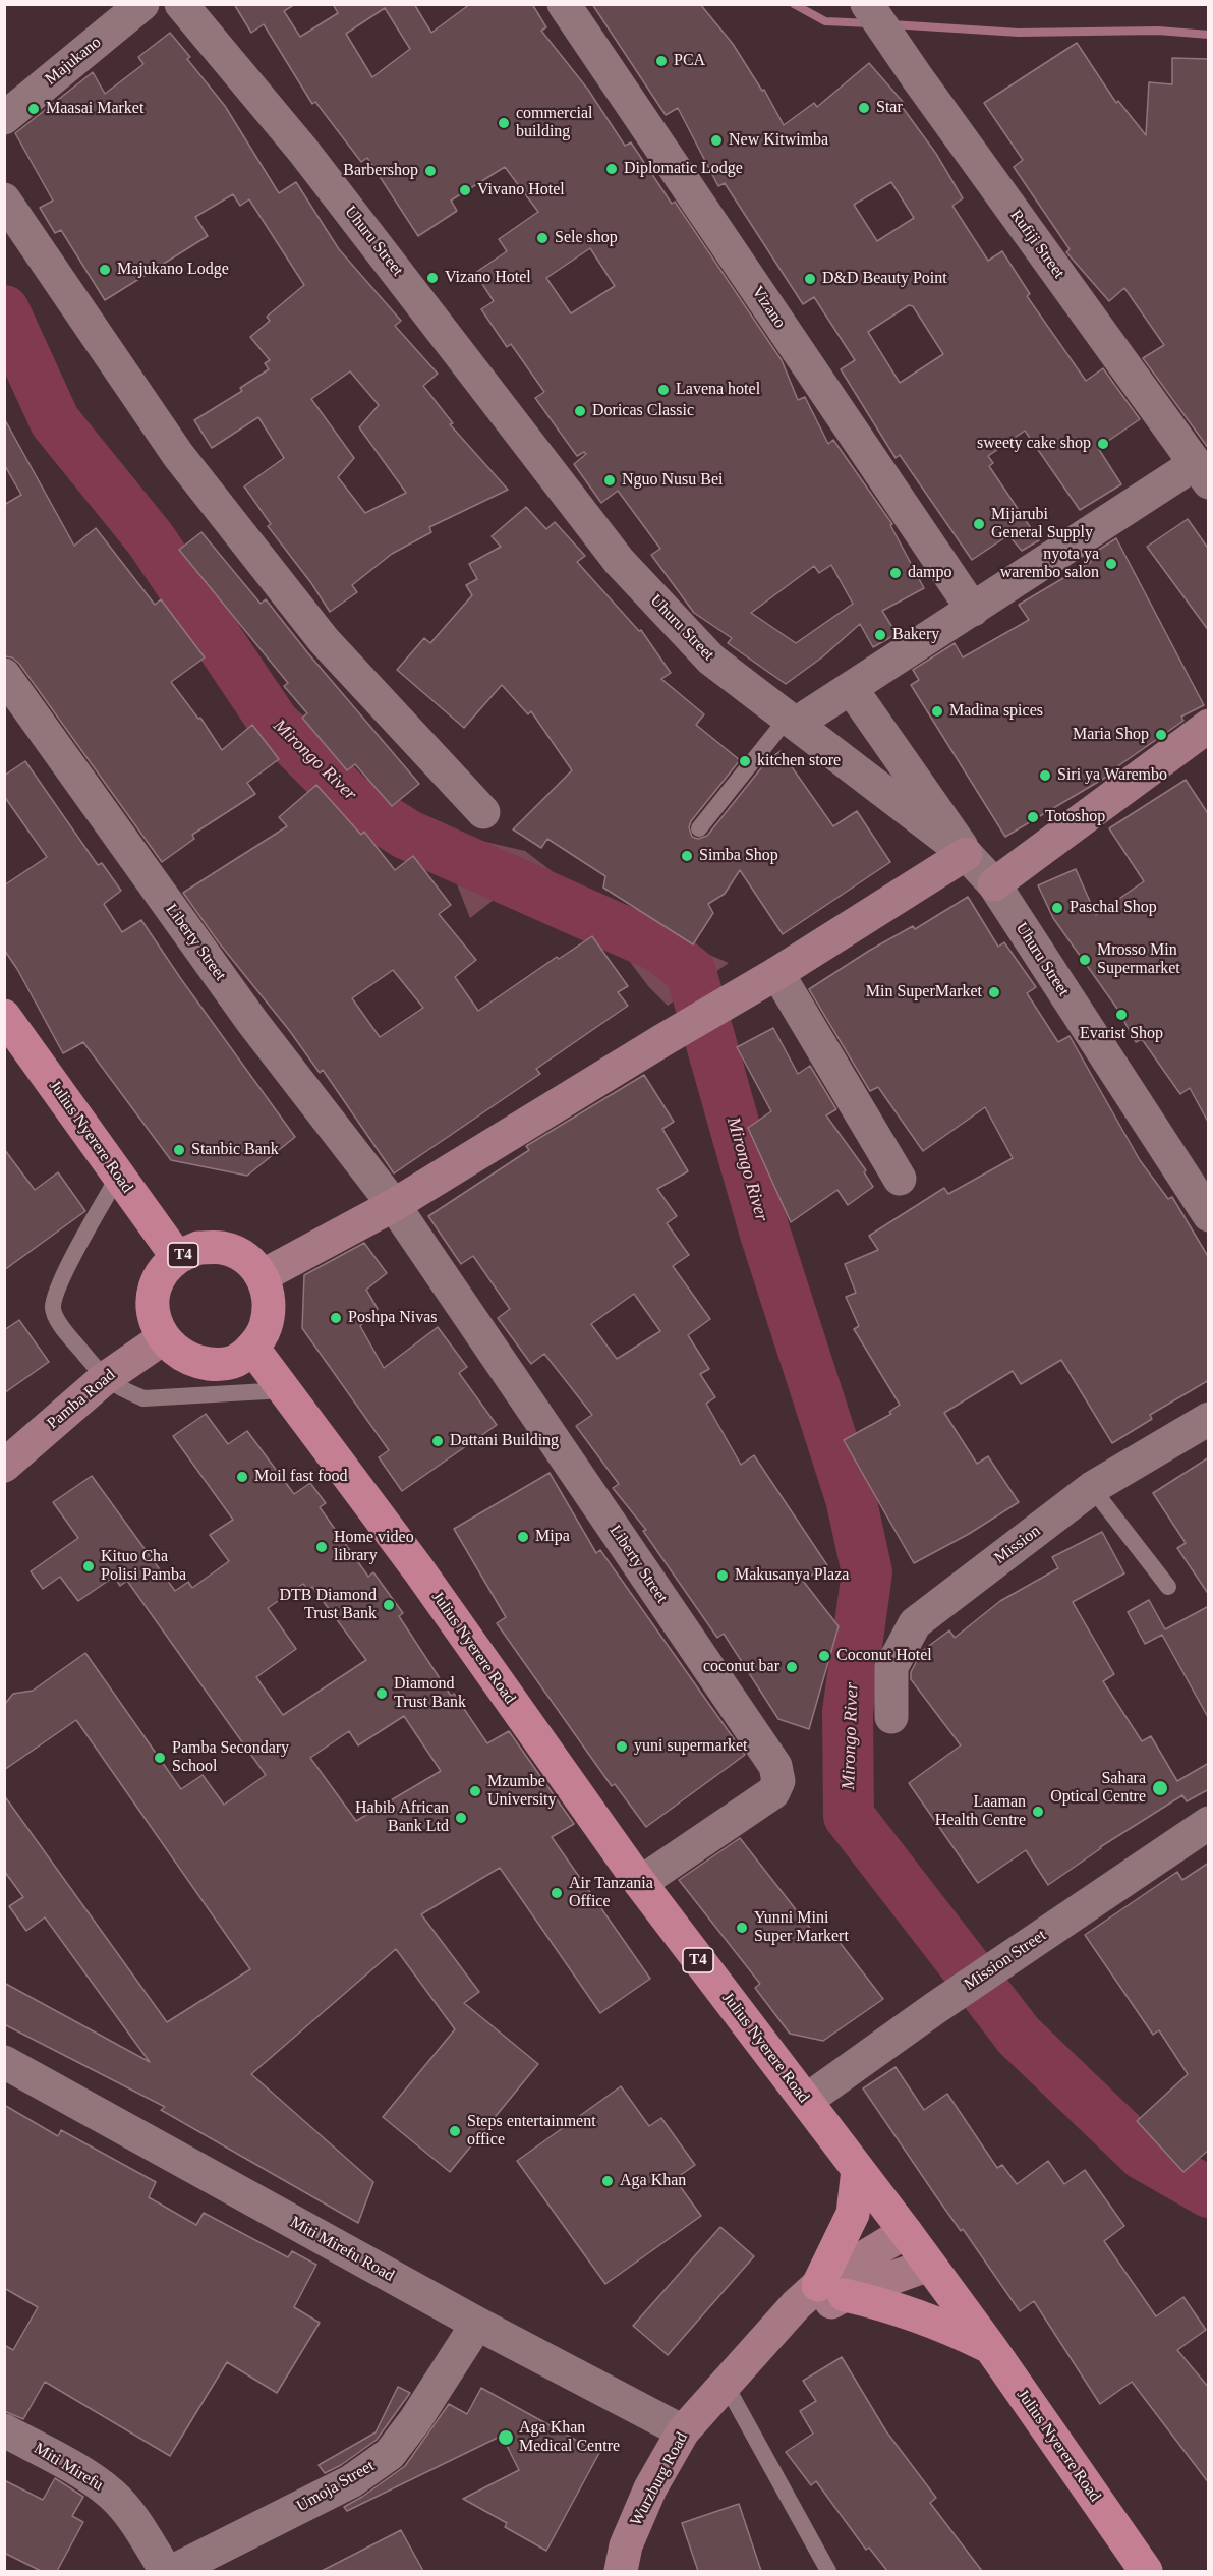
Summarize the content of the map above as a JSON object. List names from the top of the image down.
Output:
{
  "streets": {
    "highway": ["Julius Nyerere Road", "T4"],
    "main road": ["Pamba Road", "Wurzburg Road"],
    "street": [
      "Majukano",
      "Uhuru Street",
      "Rufiji Street",
      "Vizano",
      "Liberty Street",
      "Mission",
      "Mission Street",
      "Miti Mirefu Road",
      "Miti Mirefu",
      "Umoja Street"
    ]
  },
  "crossings": [
    ["Liberty Street", "Julius Nyerere Road"],
    ["Julius Nyerere Road", "T4"],
    ["Julius Nyerere Road", "Pamba Road"],
    ["Julius Nyerere Road", "Mission Street"],
    ["Julius Nyerere Road", "Wurzburg Road"],
    ["T4", "Pamba Road"],
    ["Miti Mirefu Road", "Wurzburg Road"],
    ["Miti Mirefu Road", "Umoja Street"]
  ],
  "water": ["Mirongo River"],
  "places": [
    "PCA",
    "Star",
    "Maasai Market",
    "commercial building",
    "New Kitwimba",
    "Diplomatic Lodge",
    "Barbershop",
    "Vivano Hotel",
    "Sele shop",
    "Majukano Lodge",
    "Vizano Hotel",
    "D&D Beauty Point",
    "Lavena hotel",
    "Doricas Classic",
    "sweety cake shop",
    "Nguo Nusu Bei",
    "Mijarubi General Supply",
    "nyota ya warembo salon",
    "dampo",
    "Bakery",
    "Madina spices",
    "Maria Shop",
    "kitchen store",
    "Siri ya Warembo",
    "Totoshop",
    "Simba Shop",
    "Paschal Shop",
    "Mrosso Min Supermarket",
    "Min SuperMarket",
    "Evarist Shop",
    "Stanbic Bank",
    "Poshpa Nivas",
    "Dattani Building",
    "Moil fast food",
    "Mipa",
    "Home video library",
    "Kituo Cha Polisi Pamba",
    "Makusanya Plaza",
    "DTB Diamond Trust Bank",
    "Coconut Hotel",
    "coconut bar",
    "Diamond Trust Bank",
    "yuni supermarket",
    "Pamba Secondary School",
    "Sahara Optical Centre",
    "Mzumbe University",
    "Laaman Health Centre",
    "Habib African Bank Ltd",
    "Air Tanzania Office",
    "Yunni Mini Super Markert",
    "Steps entertainment office",
    "Aga Khan",
    "Aga Khan Medical Centre"
  ]
}
